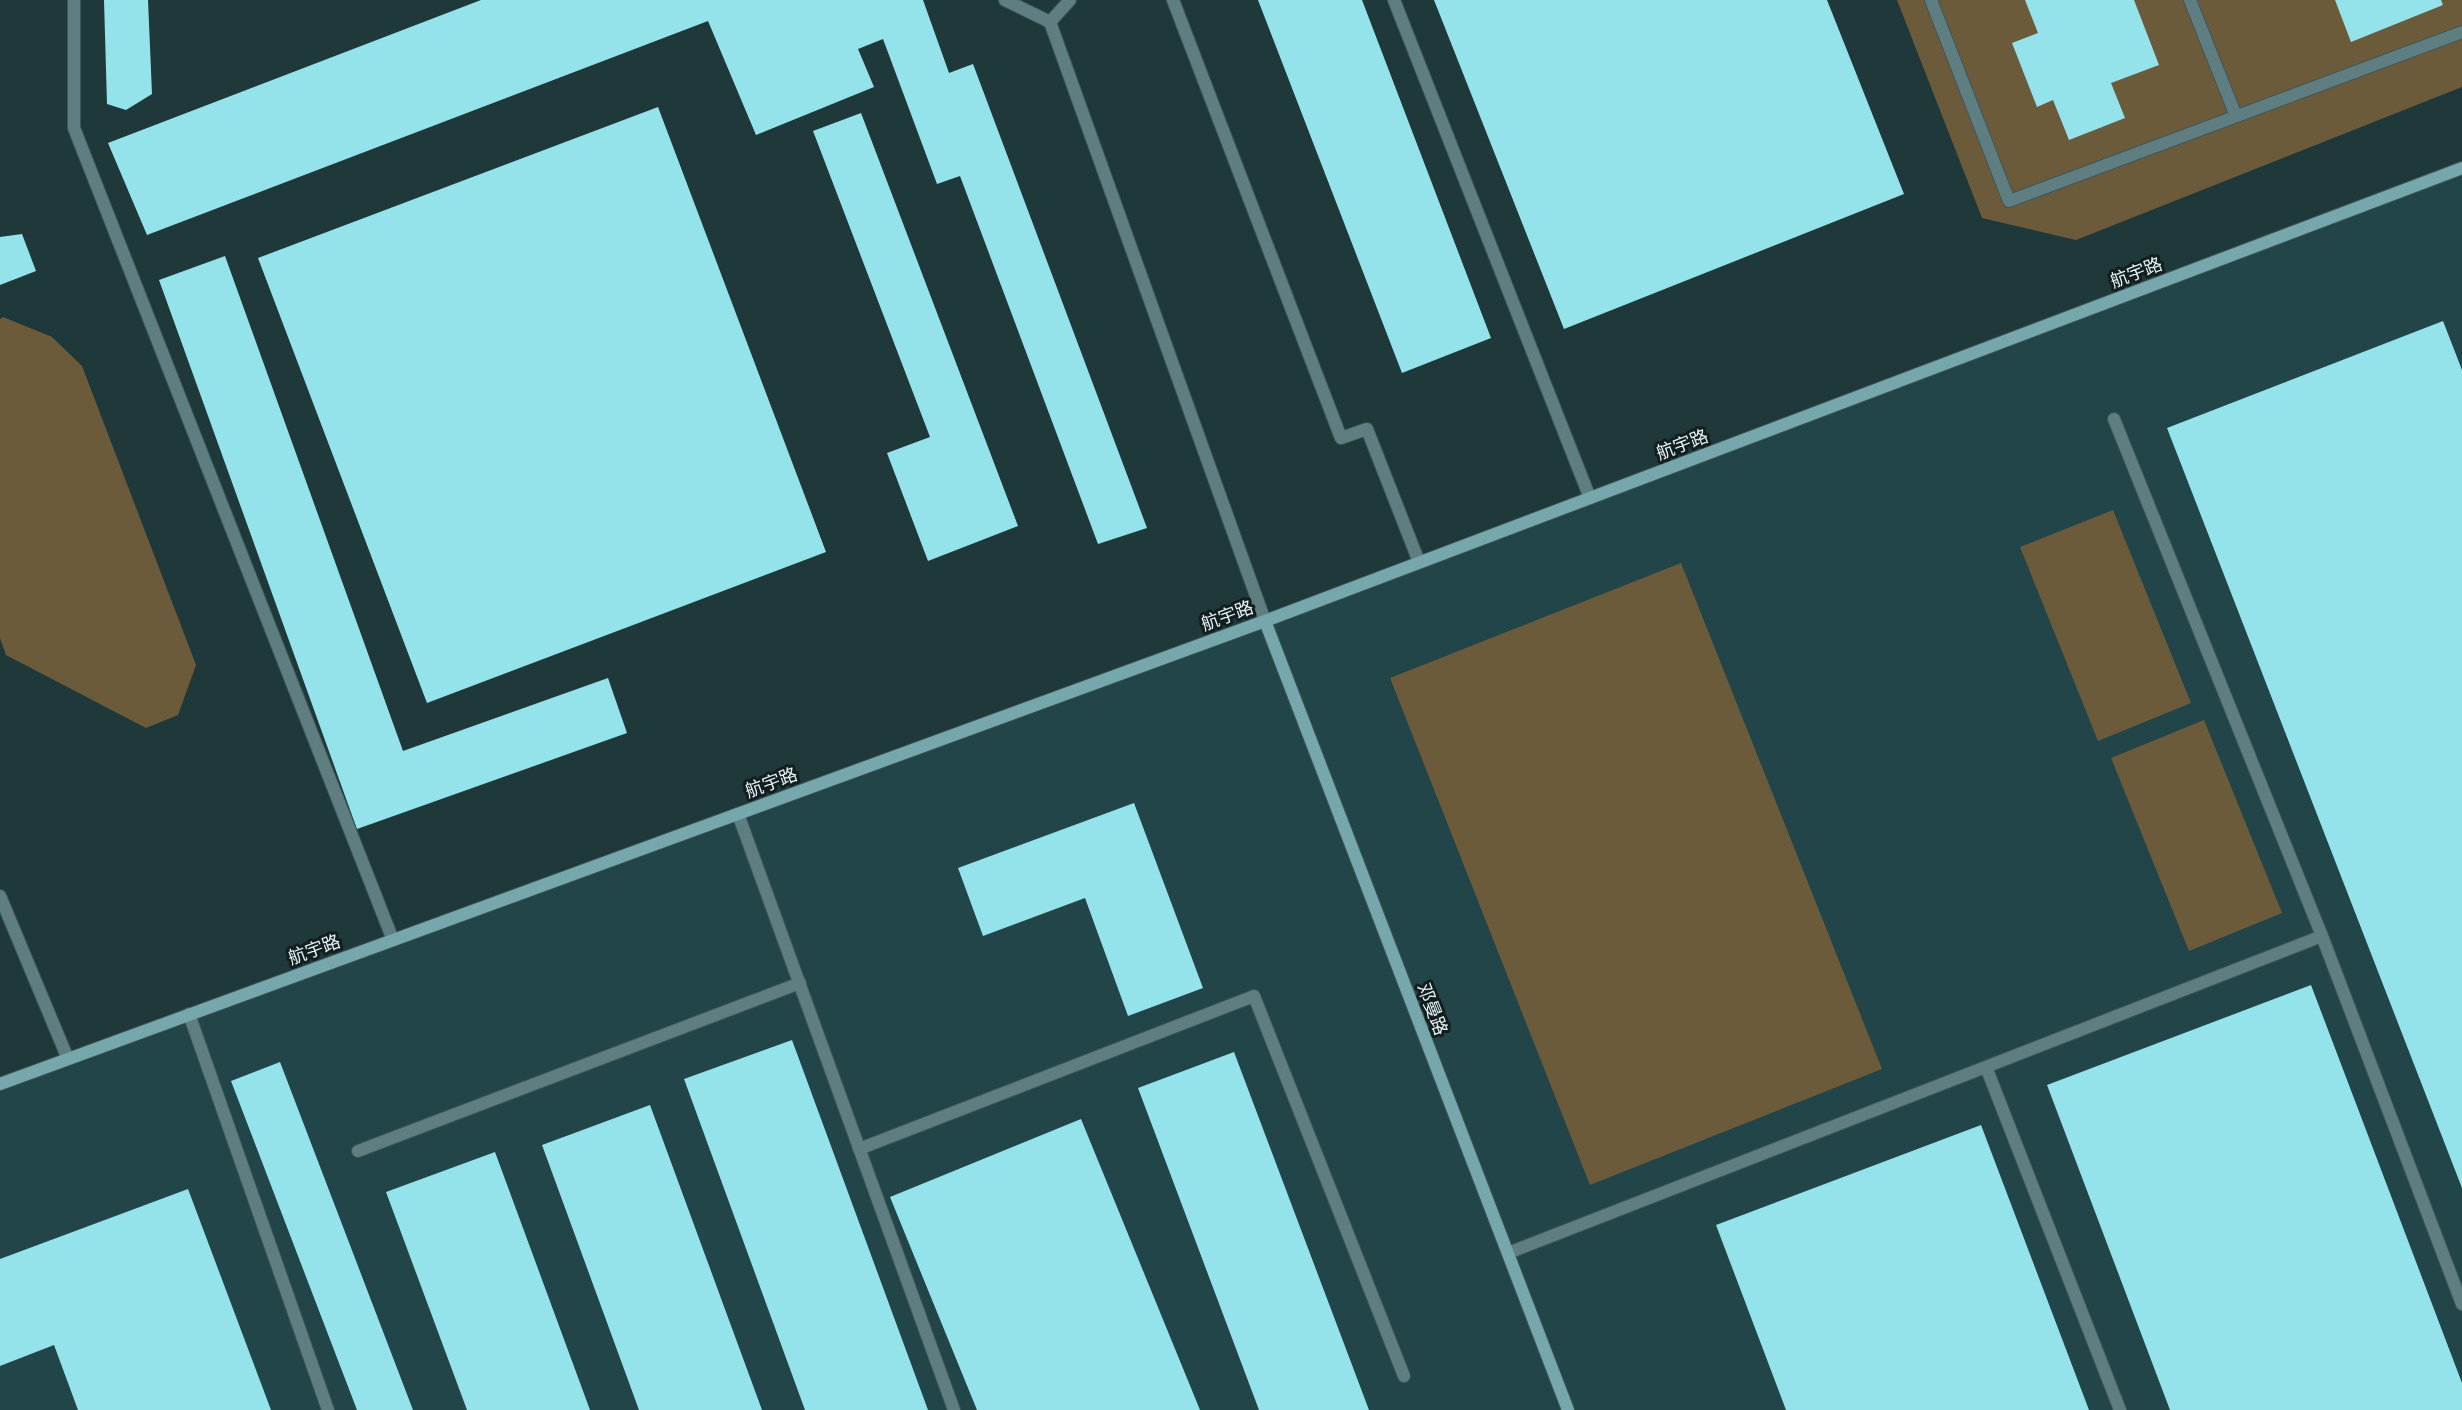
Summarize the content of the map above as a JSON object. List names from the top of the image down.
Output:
{
  "streets": {
    "street": ["航宇路", "邓曼路"]
  },
  "crossings": [
    ["航宇路", "邓曼路"]
  ]
}
